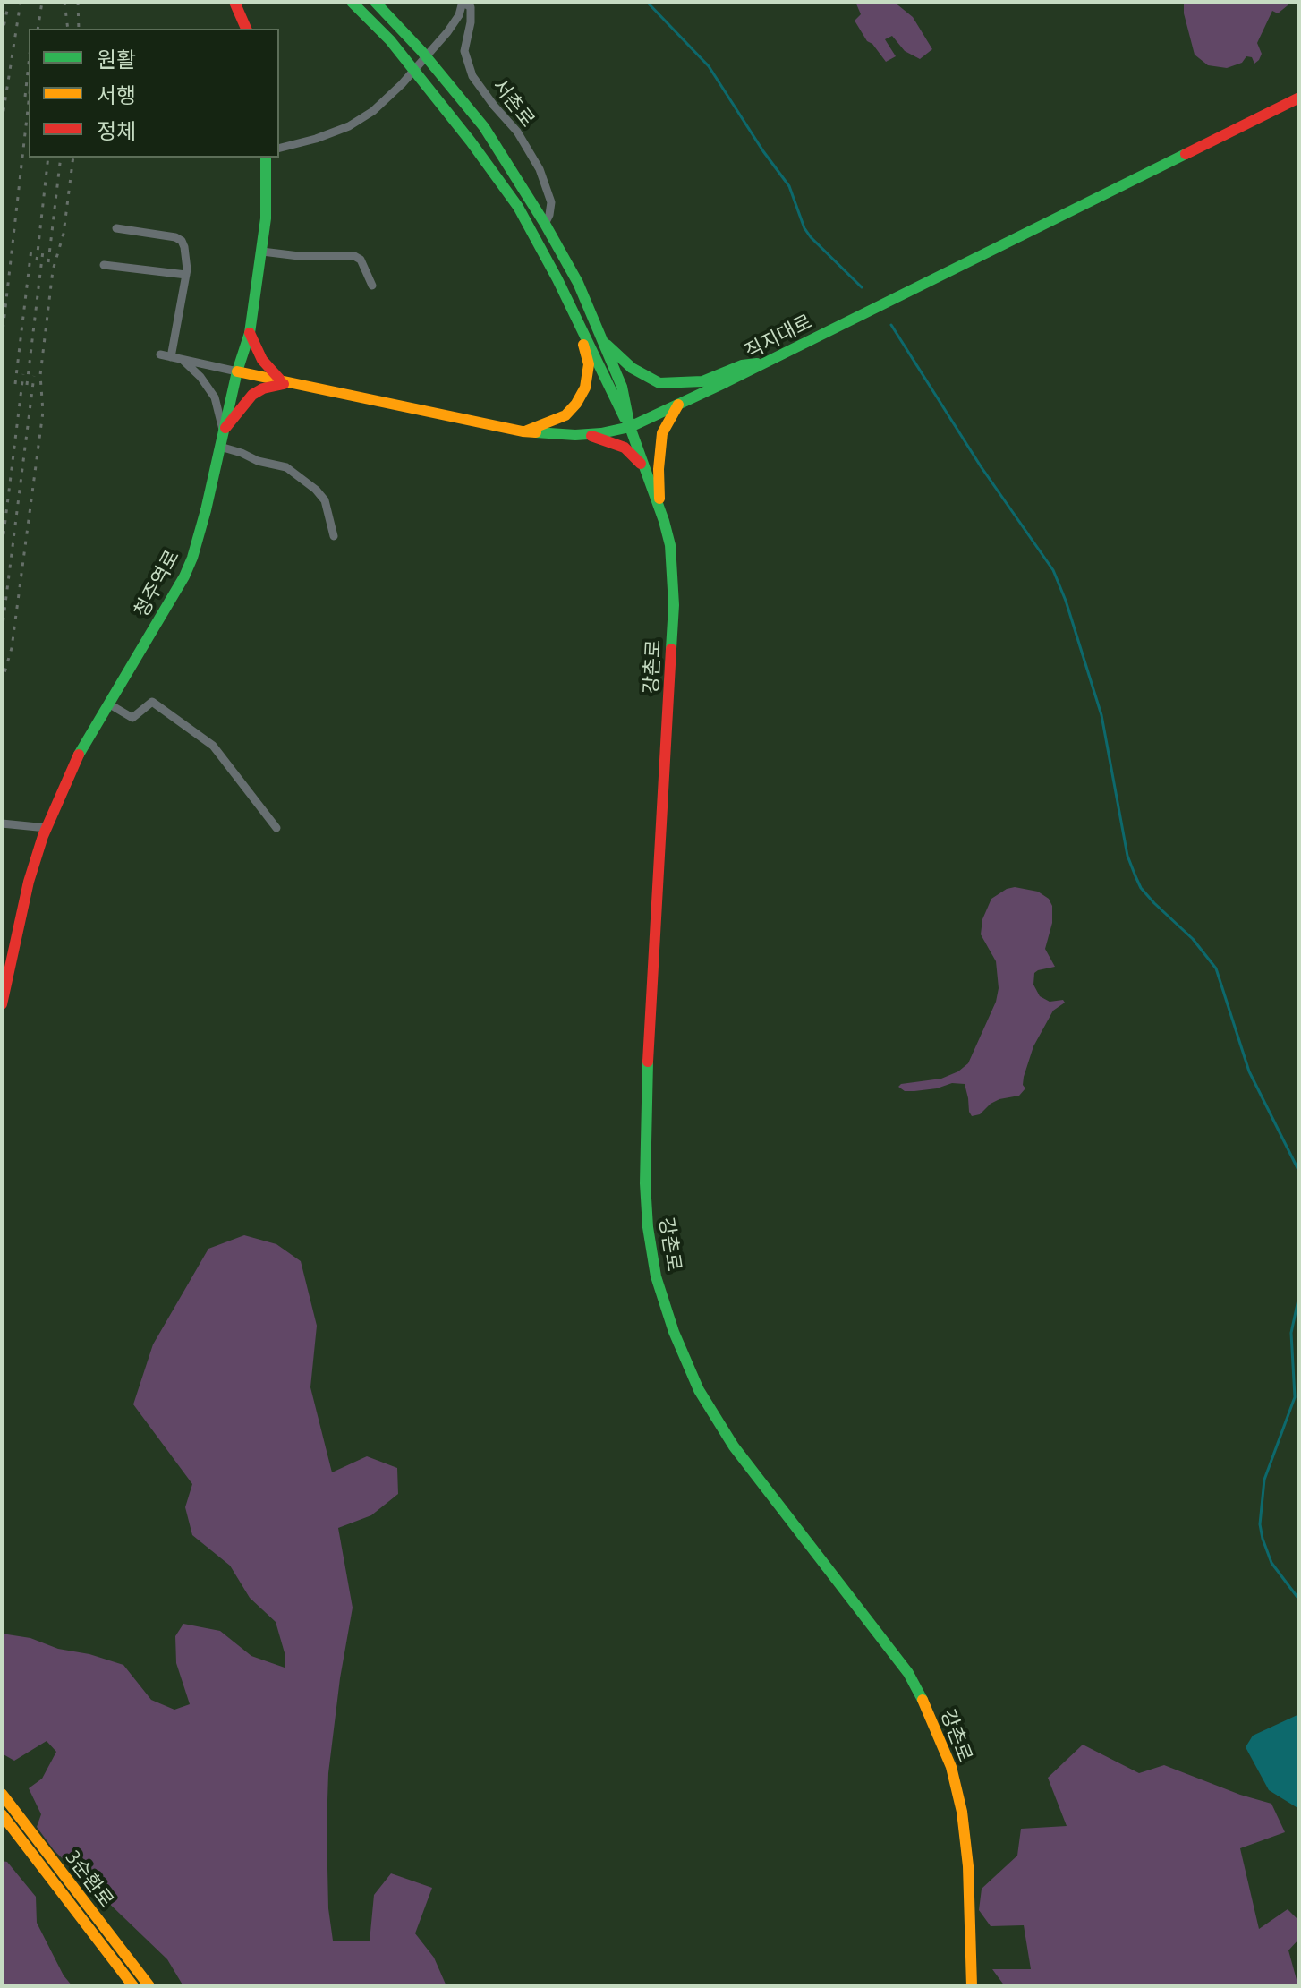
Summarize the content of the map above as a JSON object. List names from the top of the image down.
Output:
{
  "streets": {
    "main road": [
      "직지대로",
      "청주역로",
      "강촌로",
      "3순환로"
    ],
    "street": ["서촌로"]
  },
  "crossings": [
    ["직지대로", "청주역로"],
    ["직지대로", "강촌로"]
  ],
  "legend": ["원활", "서행", "정체"]
}
